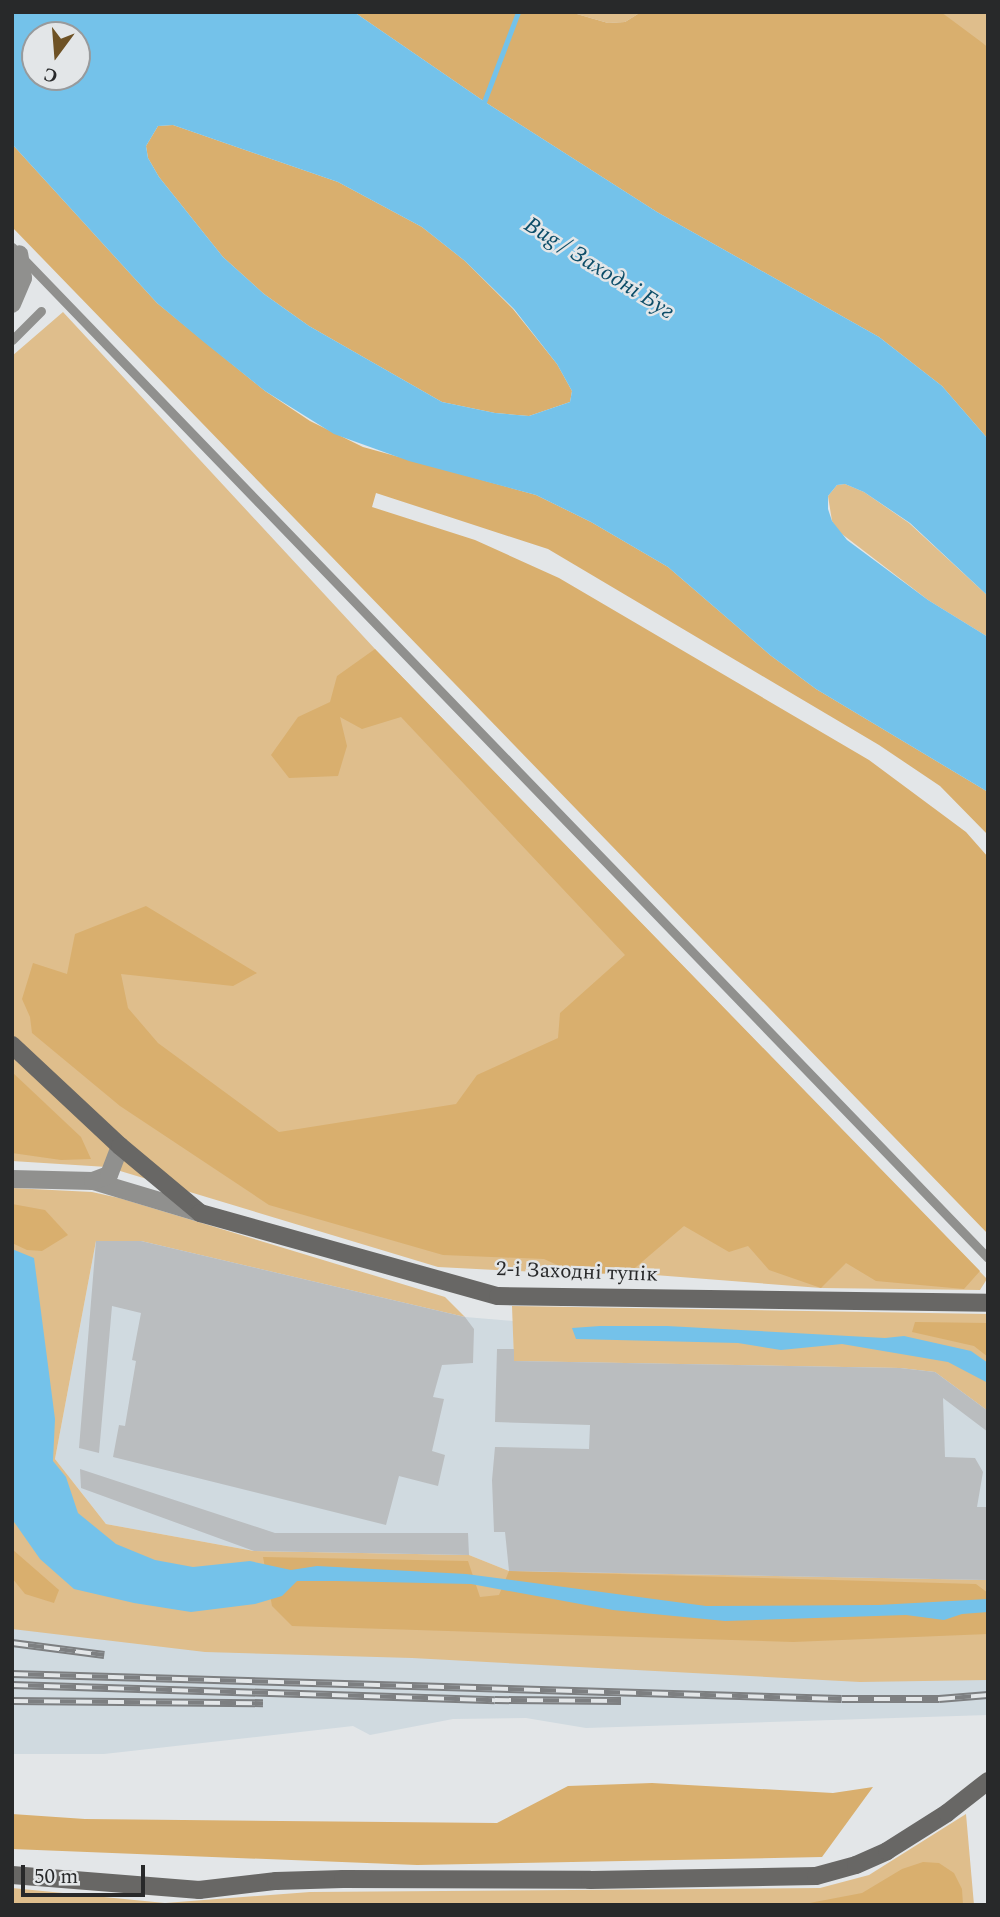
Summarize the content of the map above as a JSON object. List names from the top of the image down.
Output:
{
  "streets": {
    "main road": ["2-і Заходні тупік"]
  },
  "water": ["Bug / Заходні Буг"],
  "scale_bar": "50 m",
  "north": "bottom"
}
